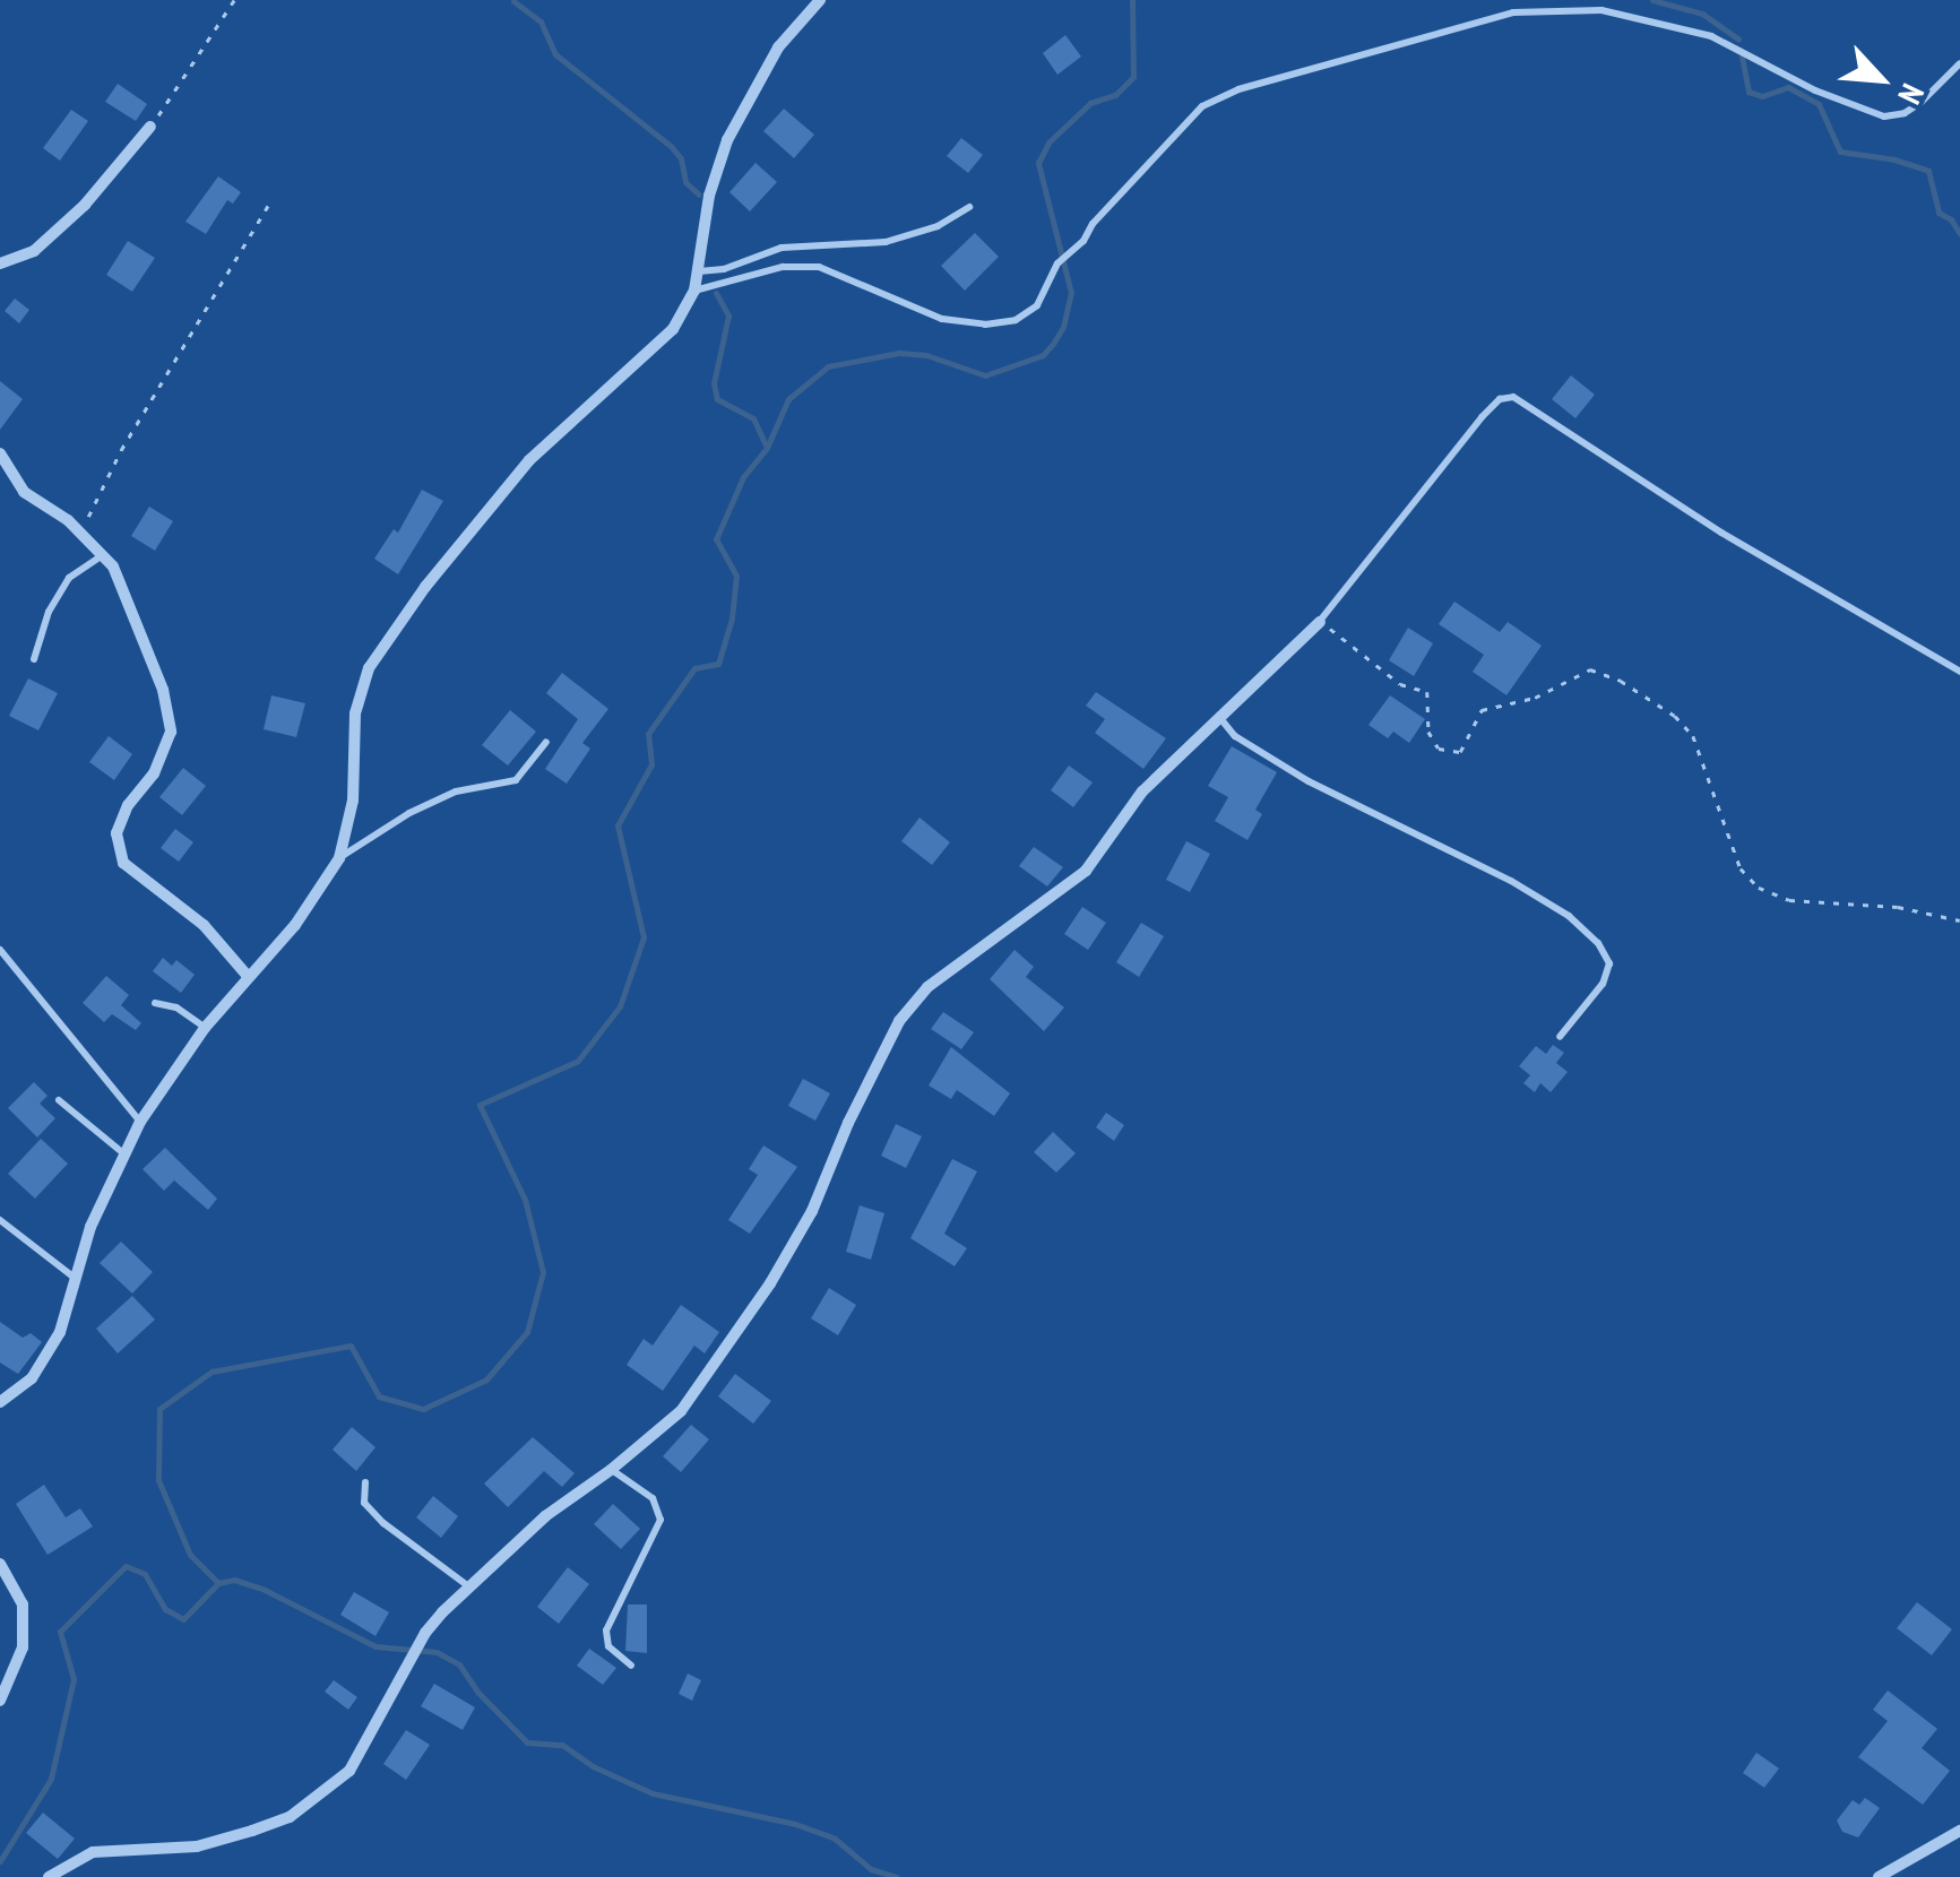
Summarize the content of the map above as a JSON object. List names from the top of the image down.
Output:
{
  "north": "bottom right"
}
